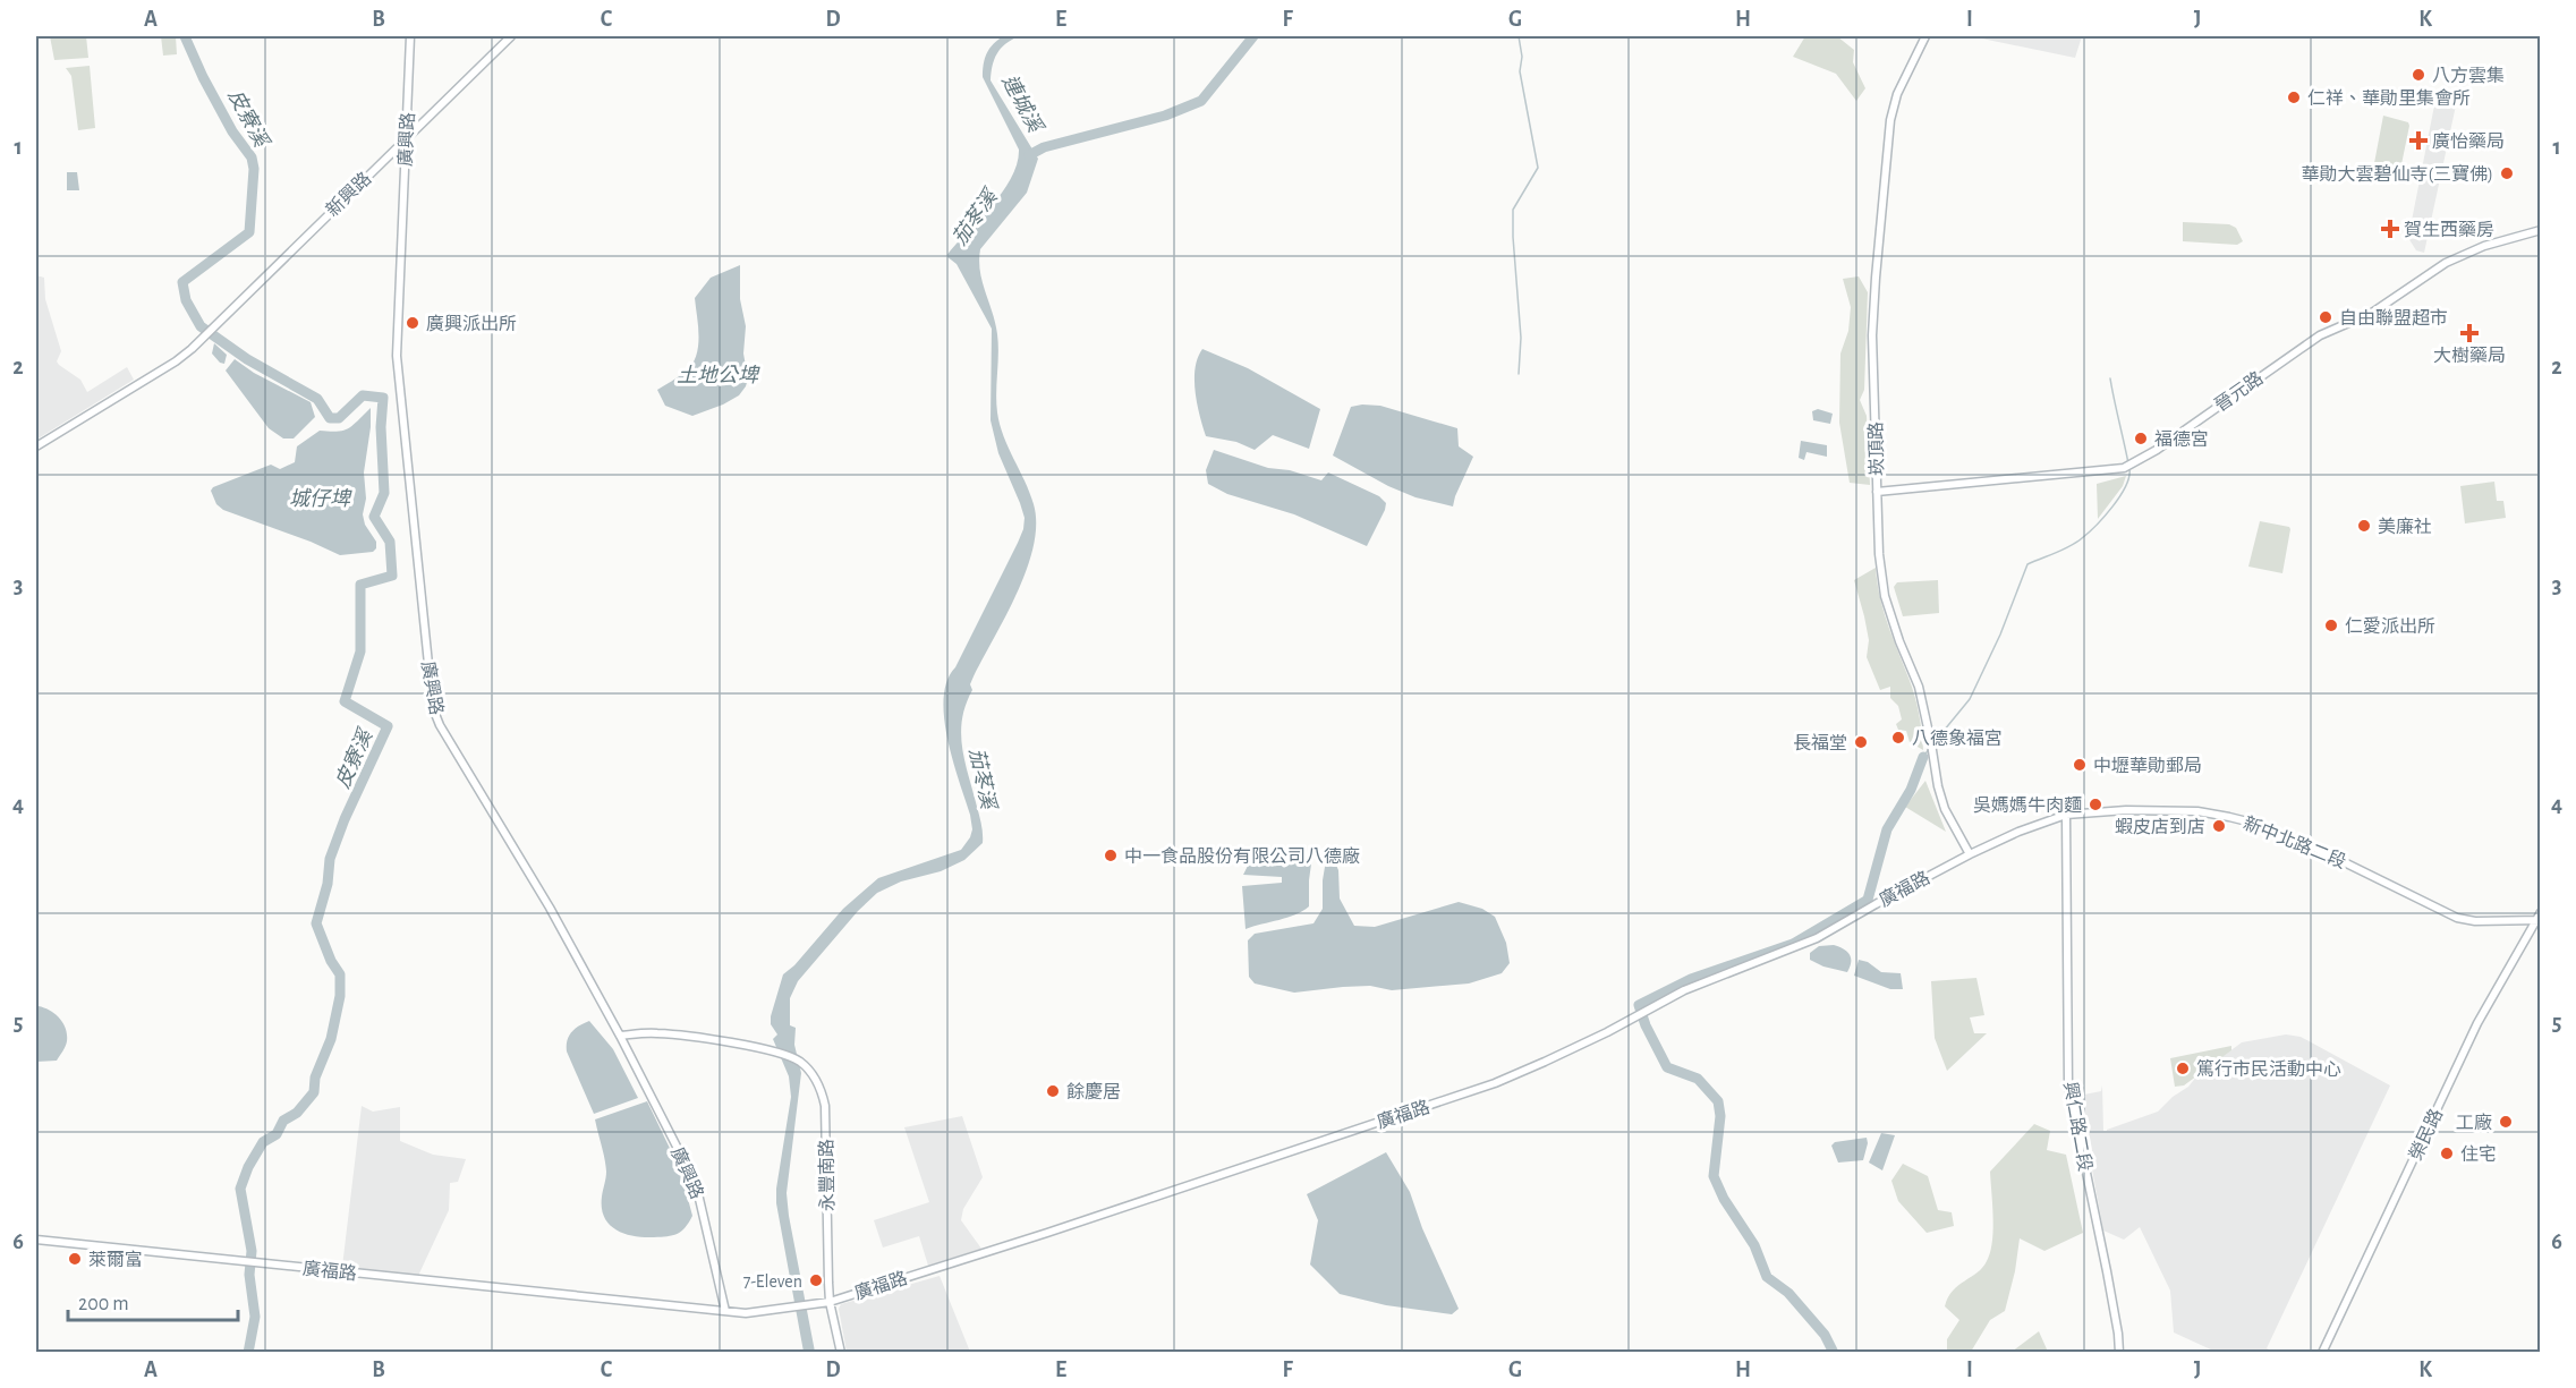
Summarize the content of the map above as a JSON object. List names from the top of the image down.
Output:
{
  "streets": {
    "street": [
      "廣興路",
      "新興路",
      "晉元路",
      "崁頂路",
      "新中北路二段",
      "廣福路",
      "興仁路二段",
      "榮民路",
      "永豐南路"
    ]
  },
  "crossings": [
    ["廣興路", "新興路"],
    ["廣興路", "廣福路"],
    ["廣興路", "永豐南路"],
    ["晉元路", "崁頂路"],
    ["崁頂路", "新中北路二段"],
    ["崁頂路", "廣福路"],
    ["新中北路二段", "廣福路"],
    ["新中北路二段", "興仁路二段"],
    ["新中北路二段", "榮民路"],
    ["廣福路", "永豐南路"]
  ],
  "water": [
    "連城溪",
    "皮寮溪",
    "茄苳溪",
    "土地公埤",
    "城仔埤"
  ],
  "places": {
    "other": [
      "八方雲集",
      "仁祥、華勛里集會所",
      "華勛大雲碧仙寺(三寶佛)",
      "自由聯盟超市",
      "廣興派出所",
      "福德宮",
      "美廉社",
      "仁愛派出所",
      "八德象福宮",
      "長福堂",
      "中壢華勛郵局",
      "吳媽媽牛肉麵",
      "蝦皮店到店",
      "中一食品股份有限公司八德廠",
      "篤行市民活動中心",
      "餘慶居",
      "工廠",
      "住宅",
      "萊爾富",
      "7-Eleven"
    ],
    "health": ["廣怡藥局", "賀生西藥房", "大樹藥局"]
  },
  "scale_bar": "200 m",
  "grid": {
    "columns": [
      "A",
      "B",
      "C",
      "D",
      "E",
      "F",
      "G",
      "H",
      "I",
      "J",
      "K"
    ],
    "rows": [
      "1",
      "2",
      "3",
      "4",
      "5",
      "6"
    ]
  }
}
